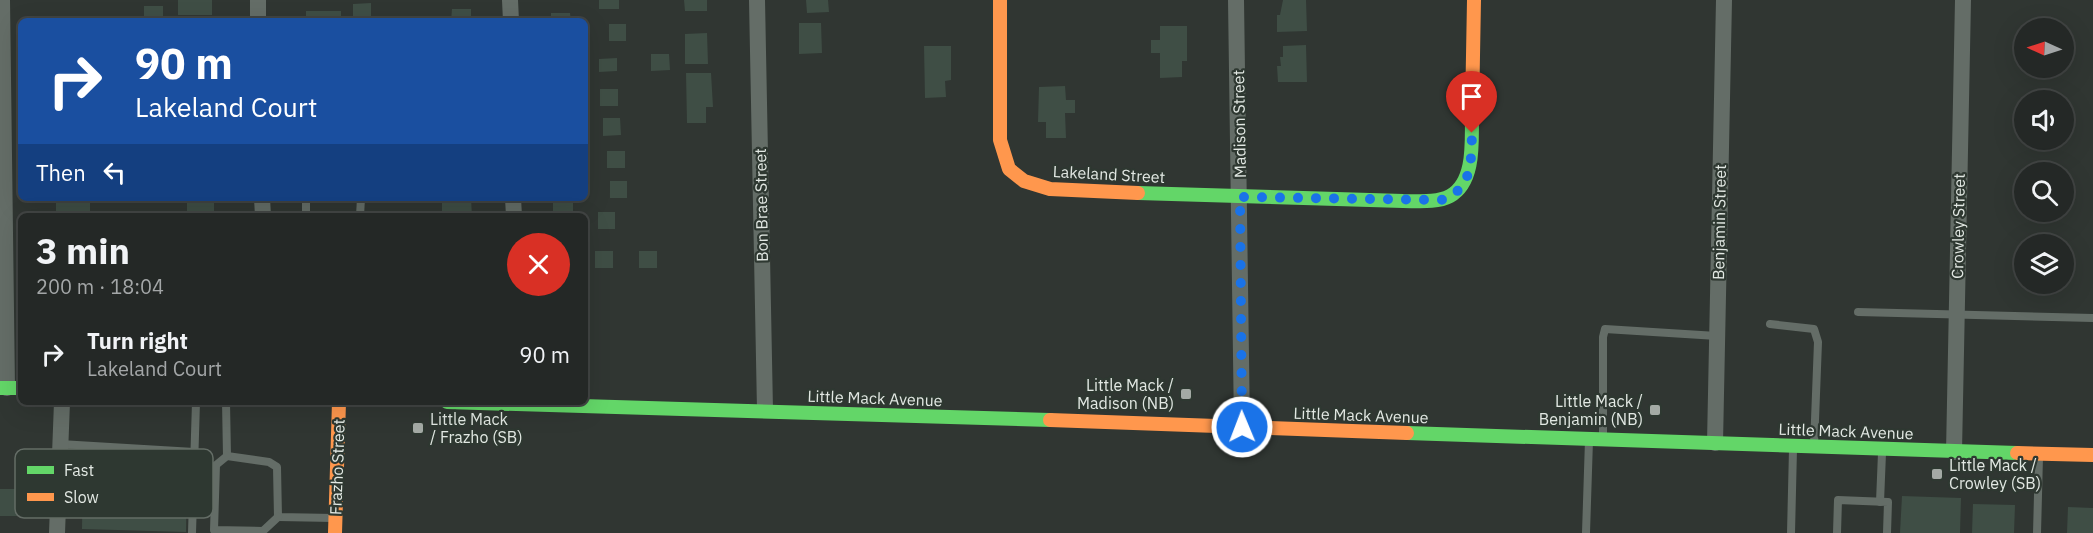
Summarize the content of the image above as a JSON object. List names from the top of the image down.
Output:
{
  "streets": {
    "main road": ["Lakeland Street", "Little Mack Avenue", "Frazho Street"],
    "street": [
      "Madison Street",
      "Bon Brae Street",
      "Benjamin Street",
      "Crowley Street"
    ]
  },
  "crossings": [
    ["Madison Street", "Lakeland Street"],
    ["Madison Street", "Little Mack Avenue"],
    ["Bon Brae Street", "Little Mack Avenue"],
    ["Benjamin Street", "Little Mack Avenue"],
    ["Crowley Street", "Little Mack Avenue"]
  ],
  "places": {
    "transit": [
      "Little Mack / Madison (NB)",
      "Little Mack / Benjamin (NB)",
      "Little Mack / Frazho (SB)",
      "Little Mack / Crowley (SB)"
    ]
  },
  "legend": ["Fast", "Slow"],
  "north": "left",
  "page": {
    "turn": ["90 m", "Lakeland Court"],
    "then": "Then",
    "heading": ["3 min", "200 m · 18:04"],
    "list": [
      {
        "name": "Turn right",
        "note": "Lakeland Court",
        "value": "90 m"
      }
    ]
  }
}
